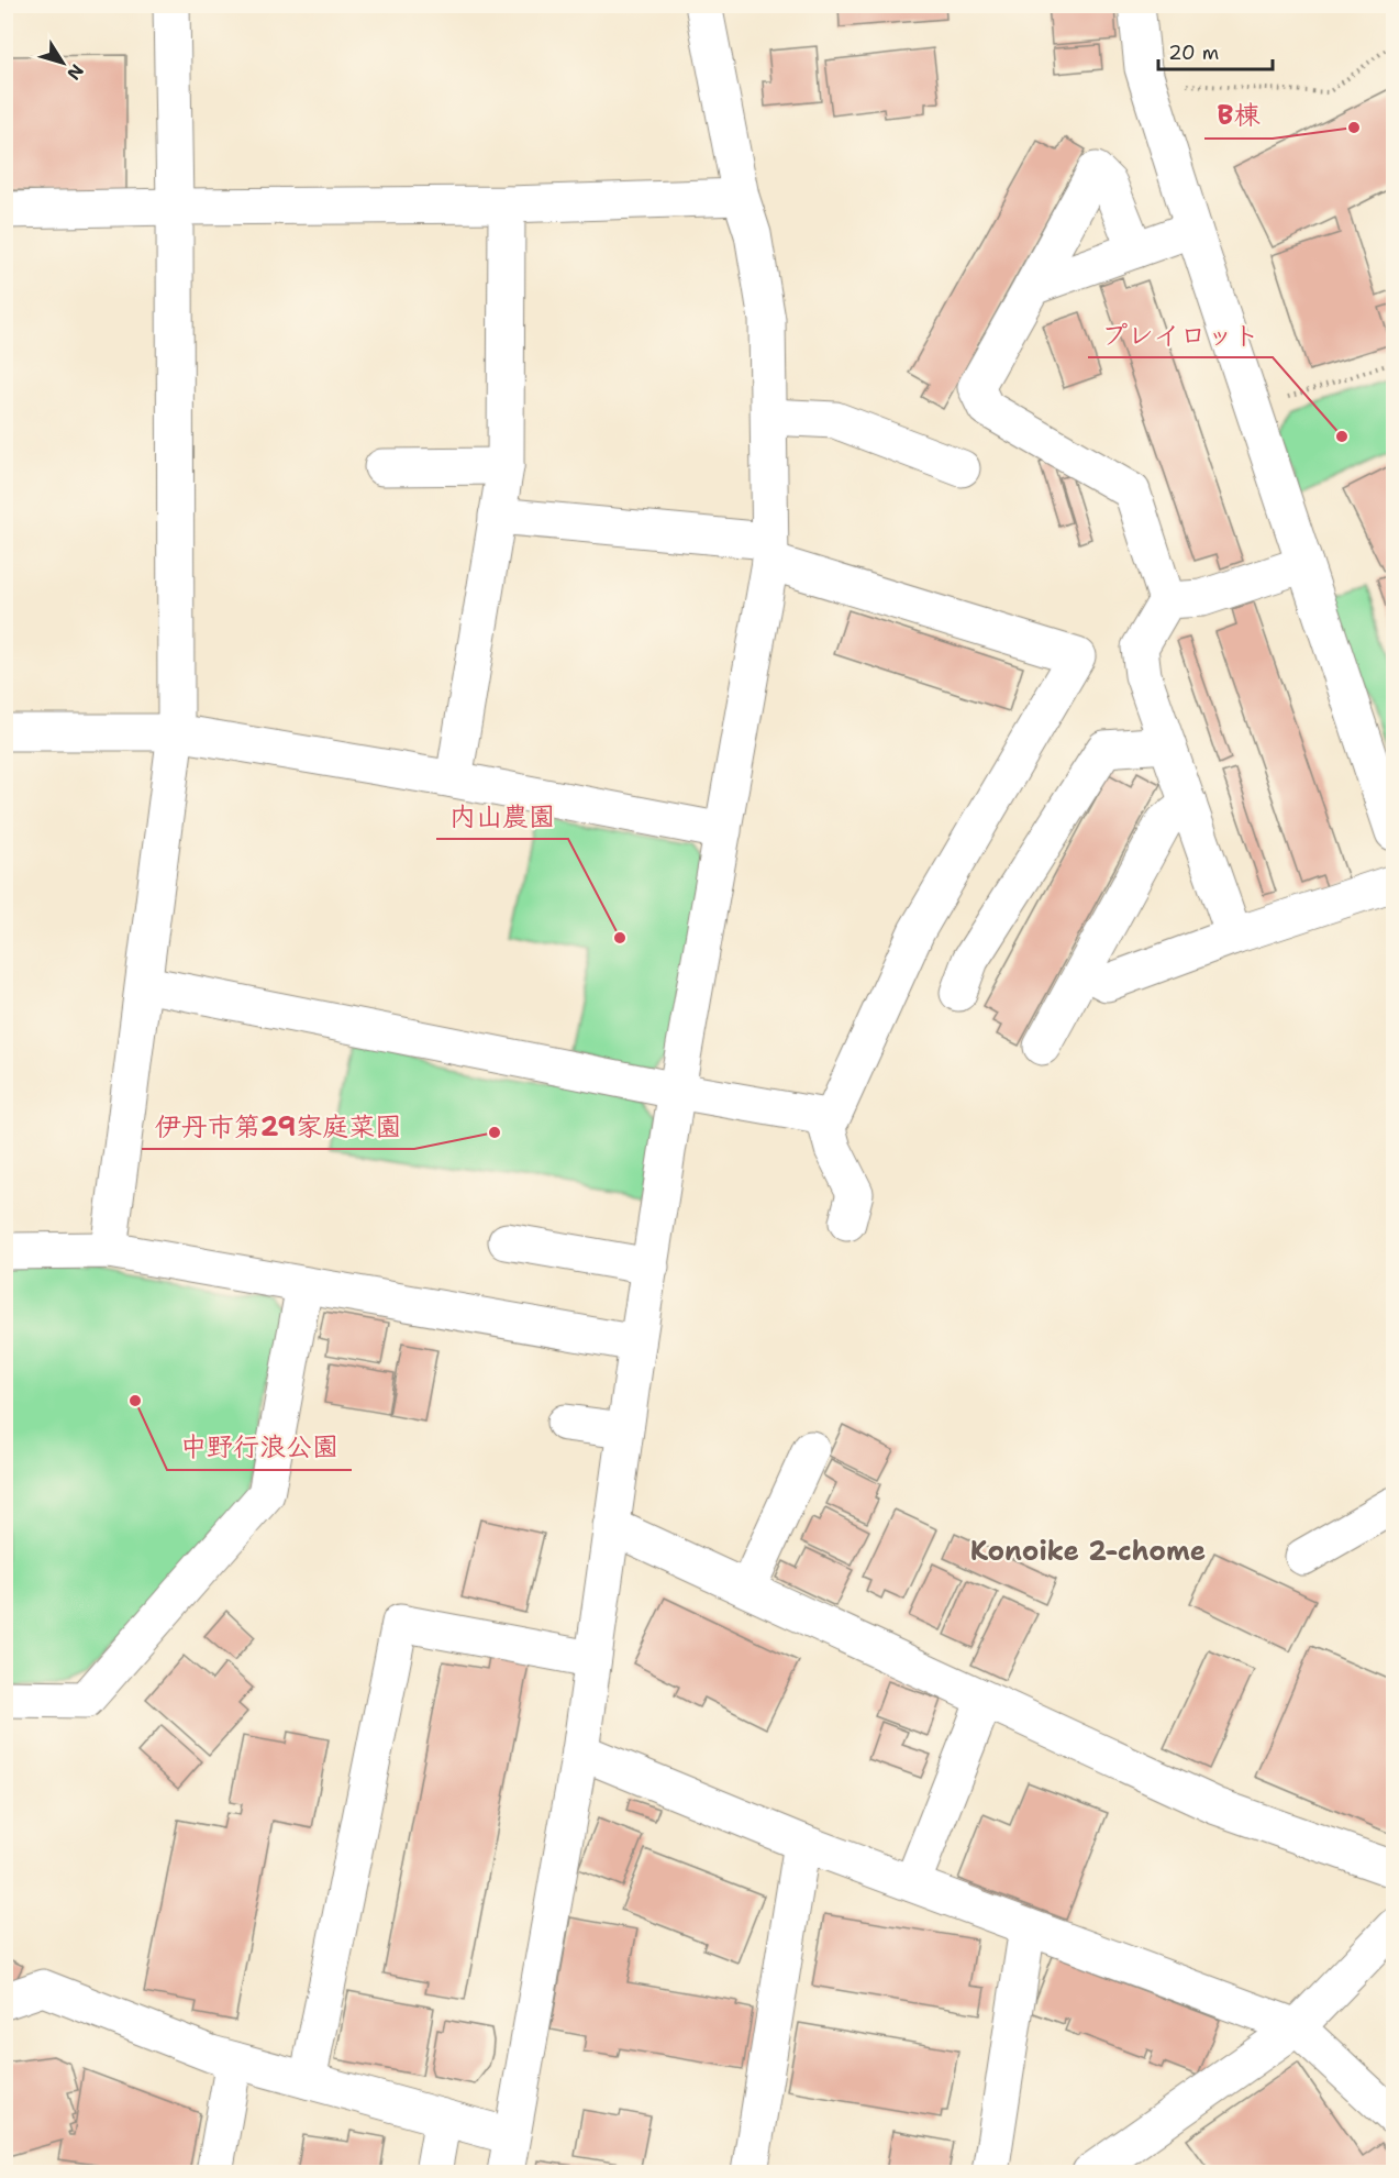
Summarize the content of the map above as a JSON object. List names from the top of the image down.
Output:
{
  "districts": ["Konoike 2-chome"],
  "places": [
    "B棟",
    "プレイロット",
    "内山農園",
    "伊丹市第29家庭菜園",
    "中野行浪公園"
  ],
  "scale_bar": "20 m",
  "north": "bottom right"
}
